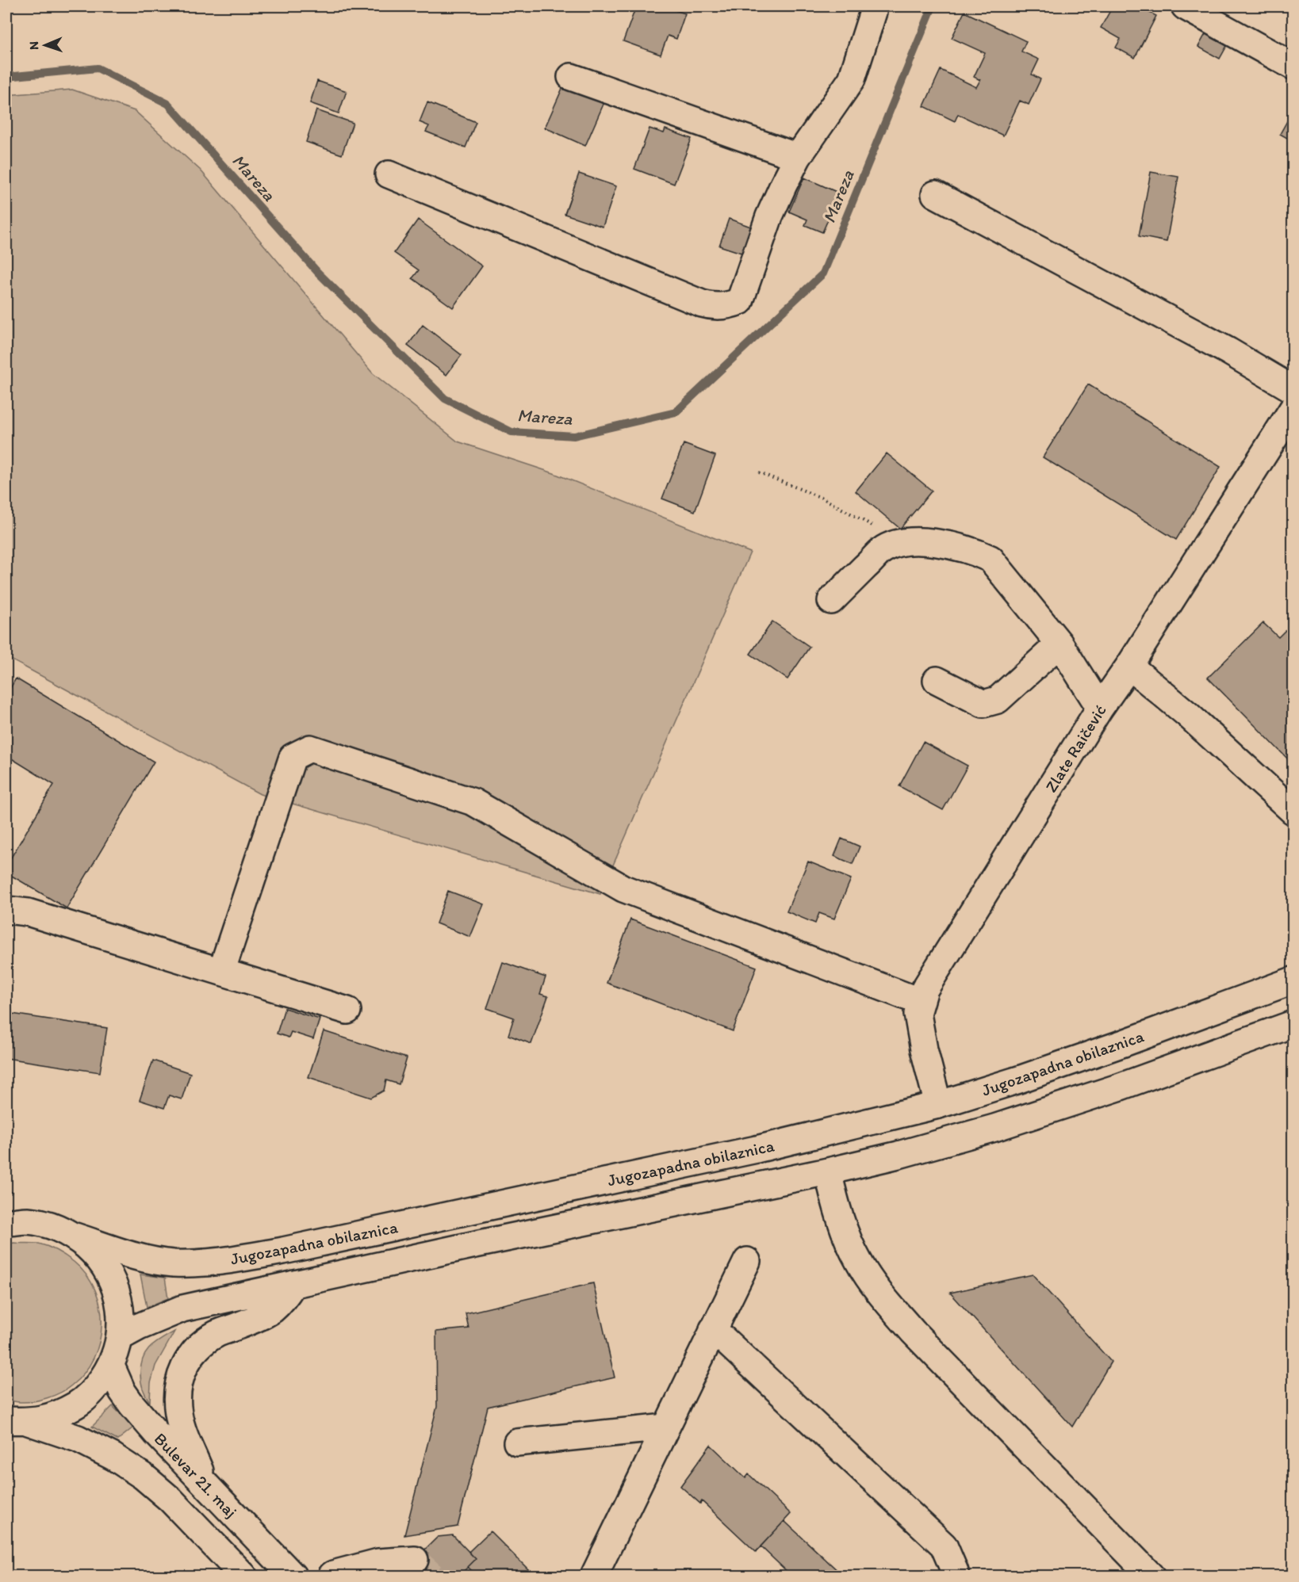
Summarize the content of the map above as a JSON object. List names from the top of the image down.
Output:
{
  "streets": {
    "main road": ["Zlate Raičević", "Jugozapadna obilaznica", "Bulevar 21. maj"]
  },
  "crossings": [
    ["Zlate Raičević", "Jugozapadna obilaznica"]
  ],
  "water": ["Mareza"],
  "north": "left"
}
